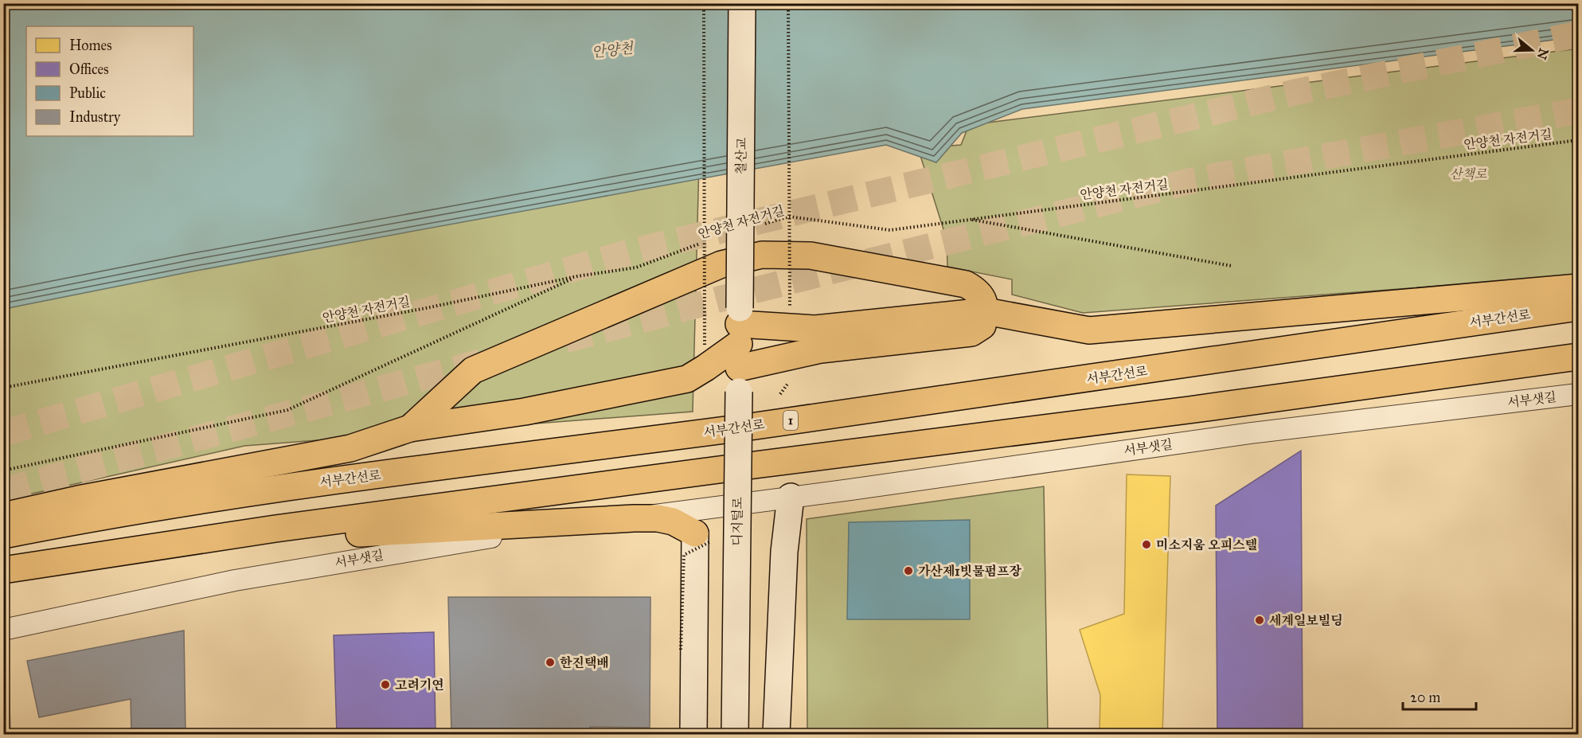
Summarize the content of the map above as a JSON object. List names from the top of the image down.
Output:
{
  "streets": {
    "main road": [
      "철산교",
      "서부간선로",
      "1",
      "디지털로"
    ],
    "street": ["서부샛길"],
    "path": ["안양천 자전거길"]
  },
  "crossings": [
    ["철산교", "디지털로"]
  ],
  "water": ["안양천"],
  "parks": ["산책로"],
  "places": [
    "미소지움 오피스텔",
    "가산제1빗물펌프장",
    "세계일보빌딩",
    "한진택배",
    "고려기연"
  ],
  "legend": [
    "Homes",
    "Offices",
    "Public",
    "Industry"
  ],
  "scale_bar": "20 m",
  "north": "right"
}
